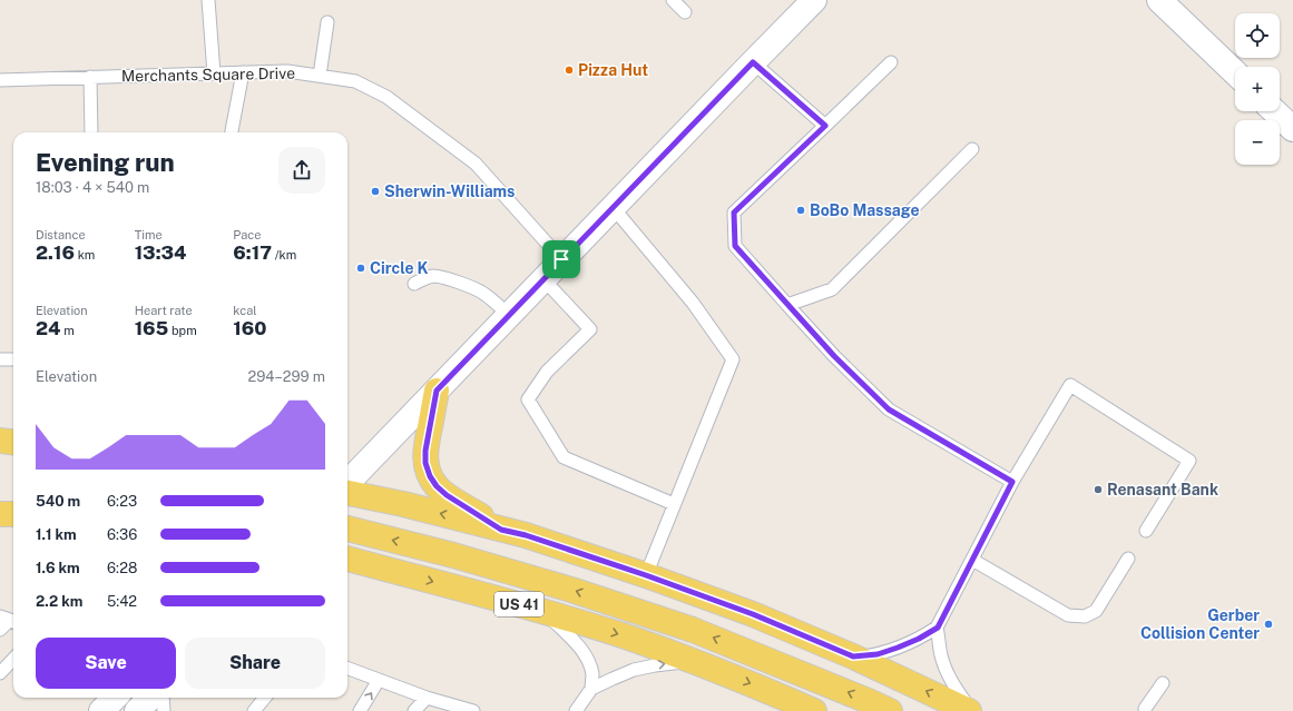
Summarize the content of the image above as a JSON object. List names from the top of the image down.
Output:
{
  "streets": {
    "main road": ["US 41"],
    "lane": ["Merchants Square Drive"]
  },
  "places": [
    "Pizza Hut",
    "Sherwin-Williams",
    "BoBo Massage",
    "Circle K",
    "Renasant Bank",
    "Gerber Collision Center"
  ],
  "page": {
    "map_buttons": ["+", "−"],
    "heading": ["Evening run", "18:03 · 4 × 540 m"],
    "stats": [
      ["Distance", "2.16 km"],
      ["Time", "13:34"],
      ["Pace", "6:17 /km"],
      ["Elevation", "24 m"],
      ["Heart rate", "165 bpm"],
      ["kcal", "160"]
    ],
    "chart": ["Elevation", "294–299 m"],
    "list": [
      {
        "name": "540 m",
        "note": "6:23"
      },
      {
        "name": "1.1 km",
        "note": "6:36"
      },
      {
        "name": "1.6 km",
        "note": "6:28"
      },
      {
        "name": "2.2 km",
        "note": "5:42"
      }
    ],
    "buttons": ["Save", "Share"]
  }
}
